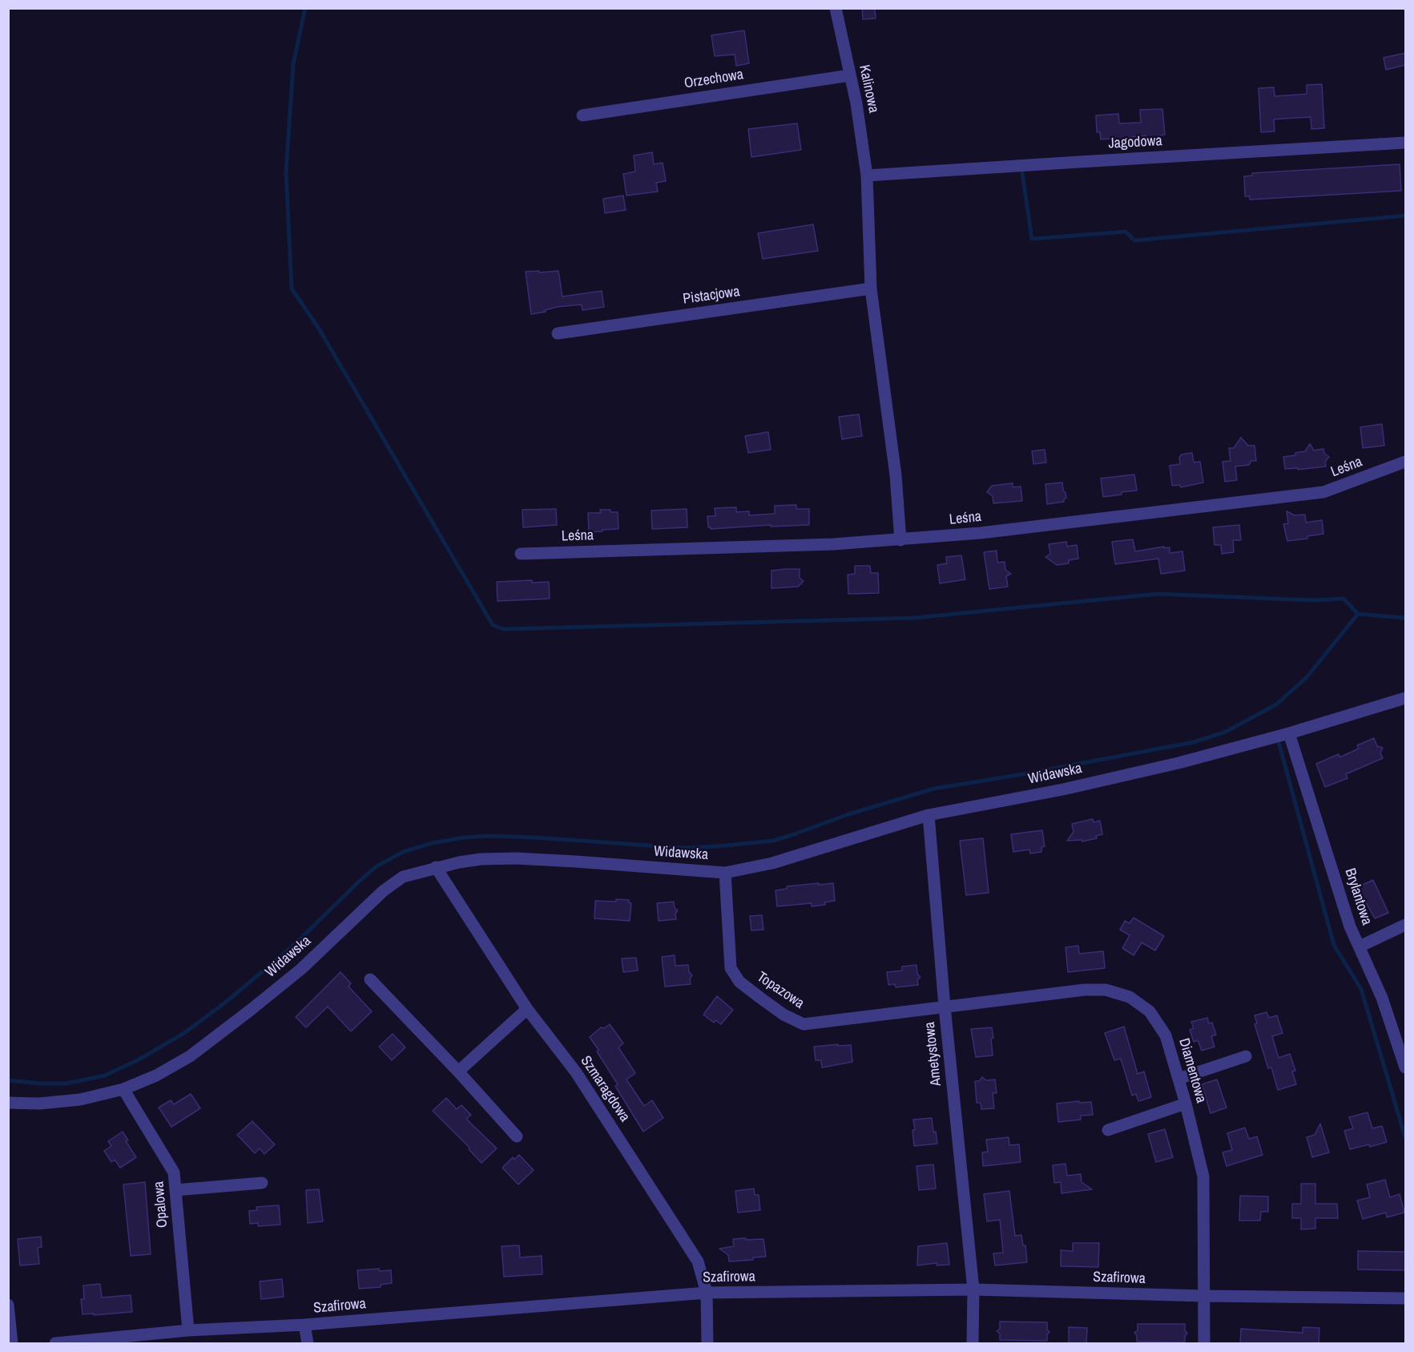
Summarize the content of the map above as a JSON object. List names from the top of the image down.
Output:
{
  "streets": {
    "street": [
      "Orzechowa",
      "Kalinowa",
      "Jagodowa",
      "Pistacjowa",
      "Leśna",
      "Widawska",
      "Brylantowa",
      "Topazowa",
      "Ametystowa",
      "Diamentowa",
      "Szmaragdowa",
      "Opalowa",
      "Szafirowa"
    ]
  },
  "crossings": [
    ["Orzechowa", "Kalinowa"],
    ["Kalinowa", "Jagodowa"],
    ["Kalinowa", "Pistacjowa"],
    ["Kalinowa", "Leśna"],
    ["Widawska", "Brylantowa"],
    ["Widawska", "Topazowa"],
    ["Widawska", "Ametystowa"],
    ["Widawska", "Szmaragdowa"],
    ["Widawska", "Opalowa"],
    ["Topazowa", "Ametystowa"],
    ["Topazowa", "Diamentowa"],
    ["Ametystowa", "Diamentowa"],
    ["Ametystowa", "Szafirowa"],
    ["Diamentowa", "Szafirowa"],
    ["Szmaragdowa", "Szafirowa"],
    ["Opalowa", "Szafirowa"]
  ]
}
